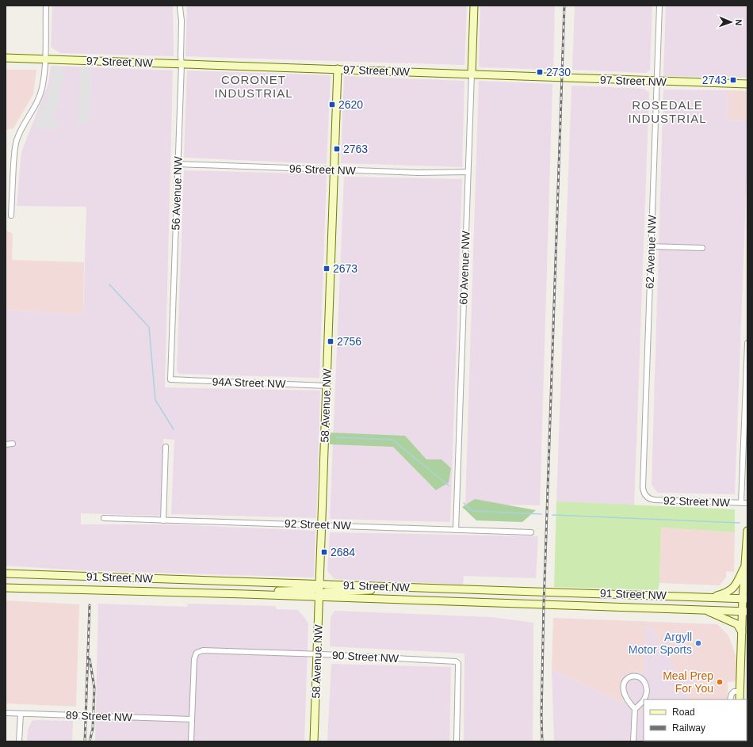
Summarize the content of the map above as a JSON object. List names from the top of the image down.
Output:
{
  "streets": {
    "main road": [
      "97 Street NW",
      "60 Avenue NW",
      "58 Avenue NW",
      "91 Street NW"
    ],
    "street": [
      "96 Street NW",
      "56 Avenue NW",
      "62 Avenue NW",
      "94A Street NW",
      "92 Street NW",
      "90 Street NW",
      "89 Street NW"
    ]
  },
  "crossings": [
    ["97 Street NW", "56 Avenue NW"],
    ["97 Street NW", "62 Avenue NW"],
    ["97 Street NW", "60 Avenue NW"],
    ["97 Street NW", "58 Avenue NW"],
    ["96 Street NW", "56 Avenue NW"],
    ["96 Street NW", "60 Avenue NW"],
    ["96 Street NW", "58 Avenue NW"],
    ["56 Avenue NW", "94A Street NW"],
    ["62 Avenue NW", "92 Street NW"],
    ["60 Avenue NW", "92 Street NW"],
    ["94A Street NW", "58 Avenue NW"],
    ["58 Avenue NW", "92 Street NW"],
    ["58 Avenue NW", "91 Street NW"],
    ["58 Avenue NW", "90 Street NW"],
    ["90 Street NW", "89 Street NW"]
  ],
  "districts": ["CORONET INDUSTRIAL", "ROSEDALE INDUSTRIAL"],
  "places": {
    "transit": [
      "2730",
      "2743",
      "2620",
      "2763",
      "2673",
      "2756",
      "2684"
    ],
    "other": ["Argyll Motor Sports", "Meal Prep For You"]
  },
  "legend": ["Road", "Railway"],
  "north": "right"
}
